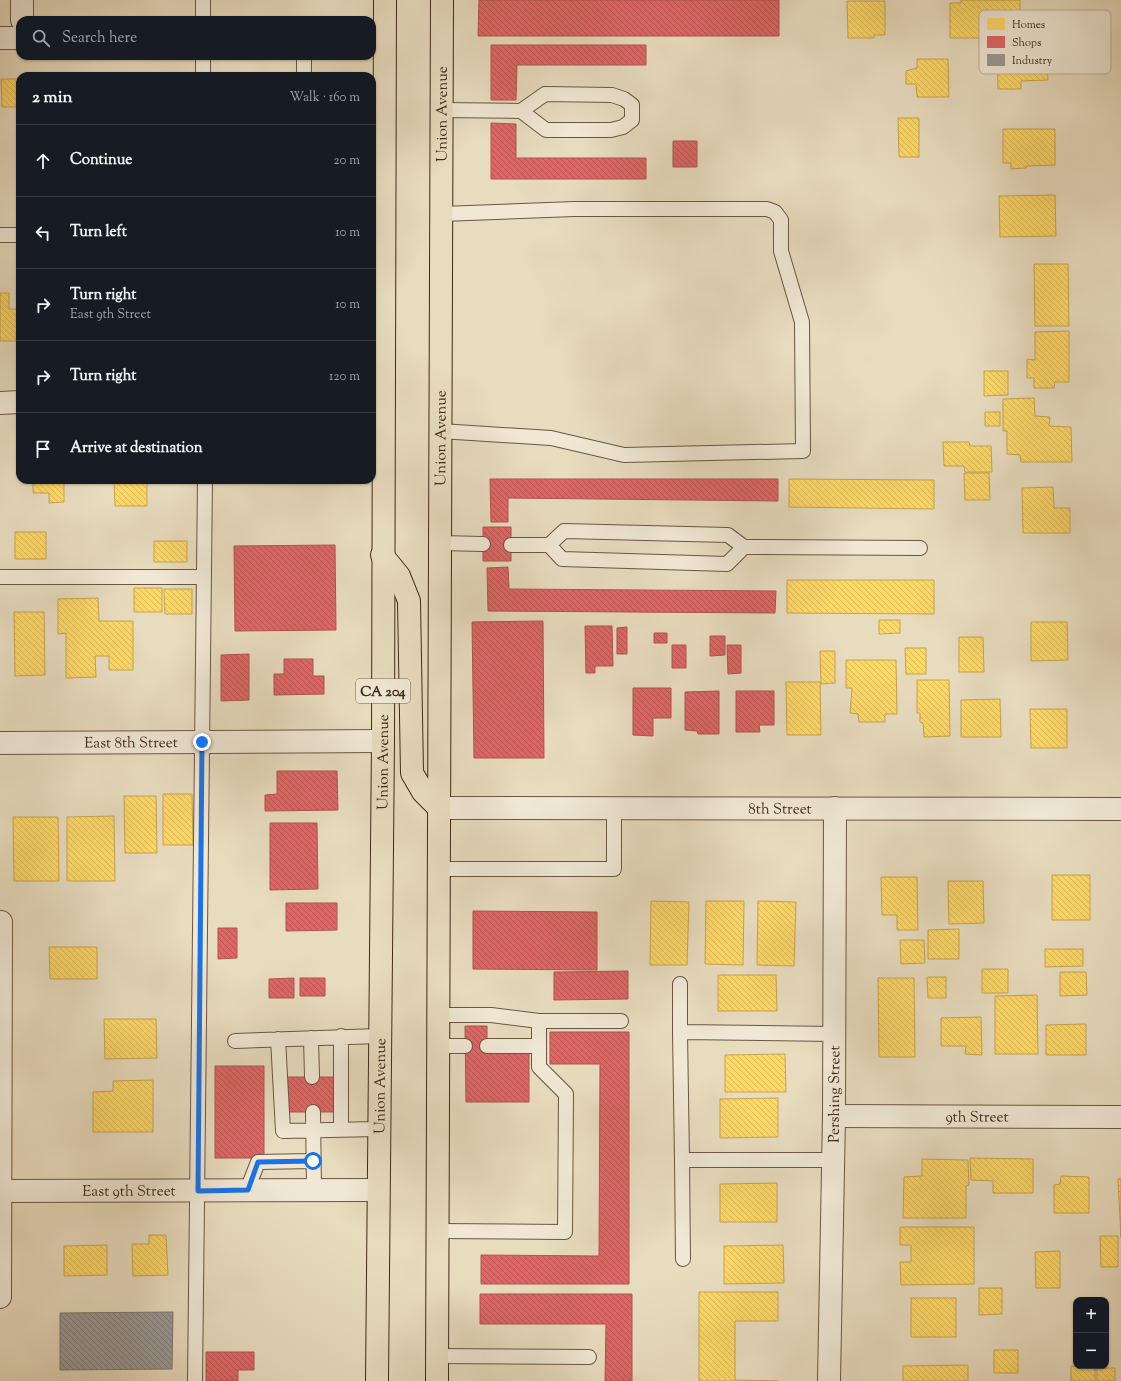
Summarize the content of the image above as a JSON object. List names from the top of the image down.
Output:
{
  "streets": {
    "highway": ["Union Avenue", "CA 204"],
    "street": [
      "East 8th Street",
      "8th Street",
      "Pershing Street",
      "9th Street",
      "East 9th Street"
    ]
  },
  "crossings": [
    ["Union Avenue", "East 8th Street"],
    ["Union Avenue", "8th Street"],
    ["Union Avenue", "East 9th Street"],
    ["8th Street", "Pershing Street"],
    ["Pershing Street", "9th Street"]
  ],
  "legend": ["Homes", "Shops", "Industry"],
  "page": {
    "search": "Search here",
    "heading": ["2 min", "Walk · 160 m"],
    "list": [
      ["Continue", "20 m"],
      ["Turn left", "10 m"],
      ["Turn right", "East 9th Street", "10 m"],
      ["Turn right", "120 m"],
      "Arrive at destination"
    ],
    "map_buttons": ["+", "−"]
  }
}
